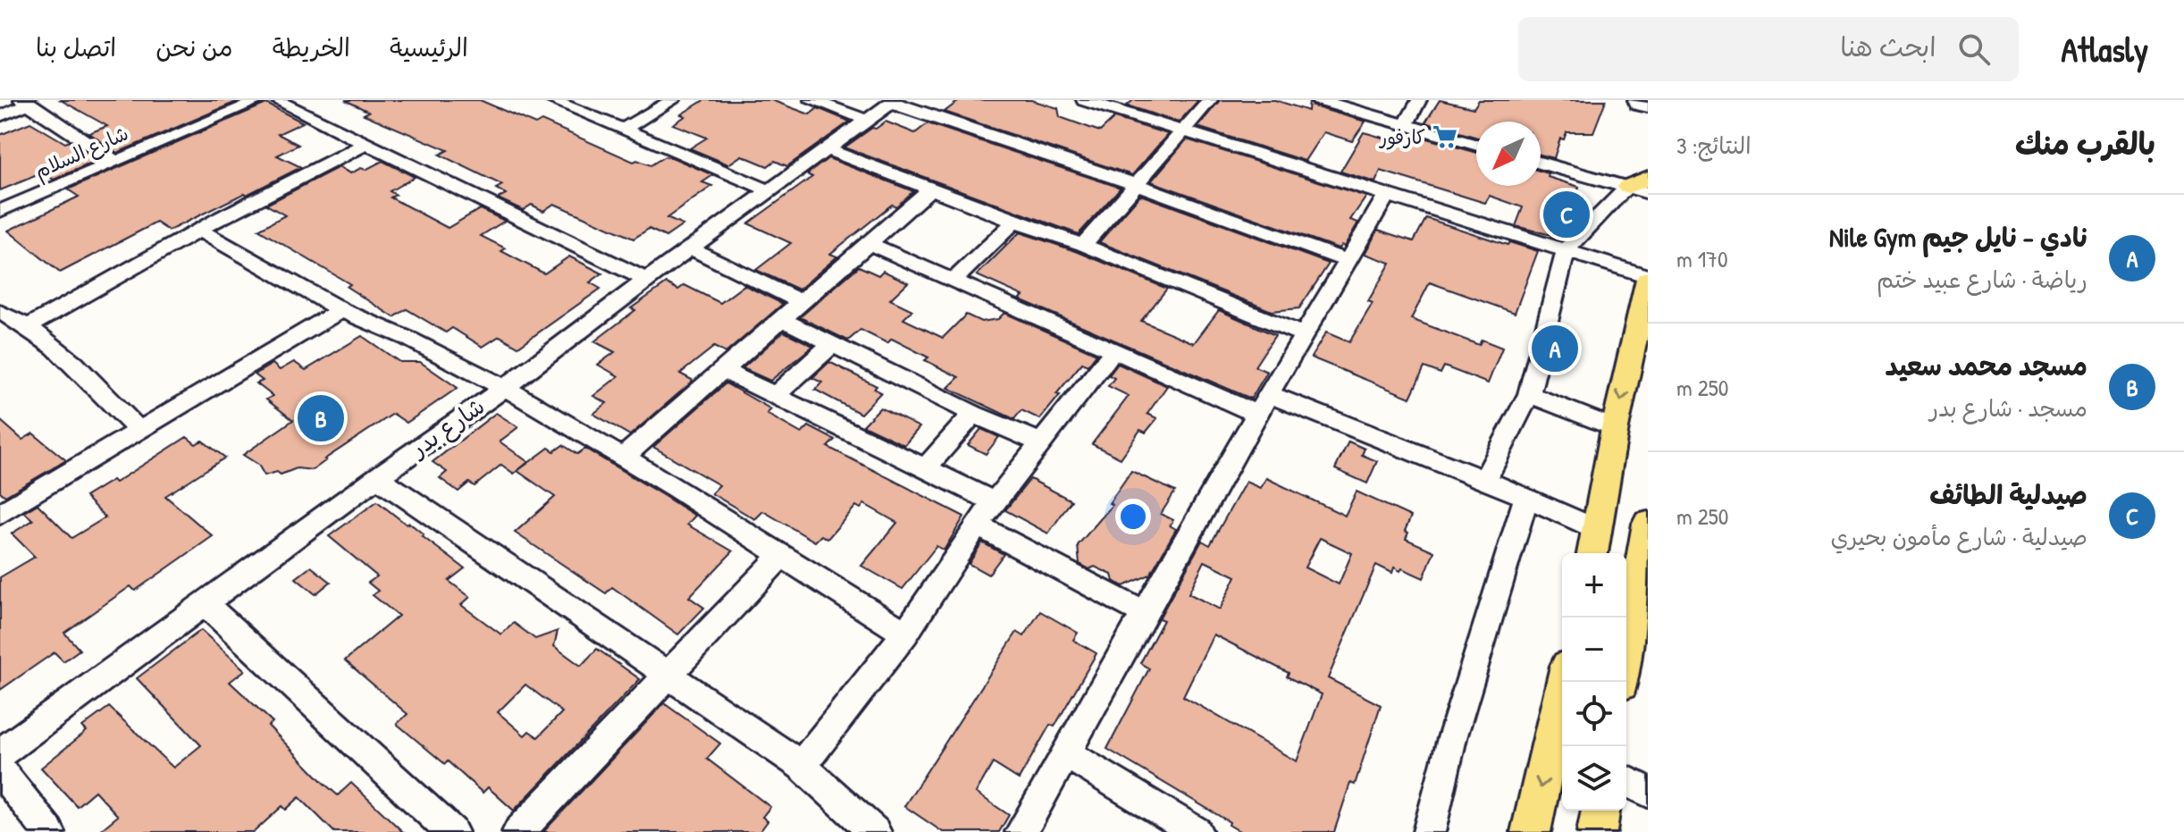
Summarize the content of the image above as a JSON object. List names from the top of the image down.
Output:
{
  "streets": {
    "street": ["شارع السلام", "شارع بدر"]
  },
  "places": {
    "supermarket": ["كارفور"]
  },
  "north": "bottom left",
  "page": {
    "header": "Atlasly",
    "search": "ابحث هنا",
    "nav": [
      "الرئيسية",
      "الخريطة",
      "من نحن",
      "اتصل بنا"
    ],
    "heading": ["بالقرب منك", "النتائج: 3"],
    "pins": ["C", "A", "B"],
    "list": [
      {
        "mark": "A",
        "name": "نادي - نايل جيم Nile Gym",
        "note": "رياضة · شارع عبيد ختم",
        "value": "170 m"
      },
      {
        "mark": "B",
        "name": "مسجد محمد سعيد",
        "note": "مسجد · شارع بدر",
        "value": "250 m"
      },
      {
        "mark": "C",
        "name": "صيدلية الطائف",
        "note": "صيدلية · شارع مأمون بحيري",
        "value": "250 m"
      }
    ],
    "map_buttons": ["+", "−"]
  }
}
